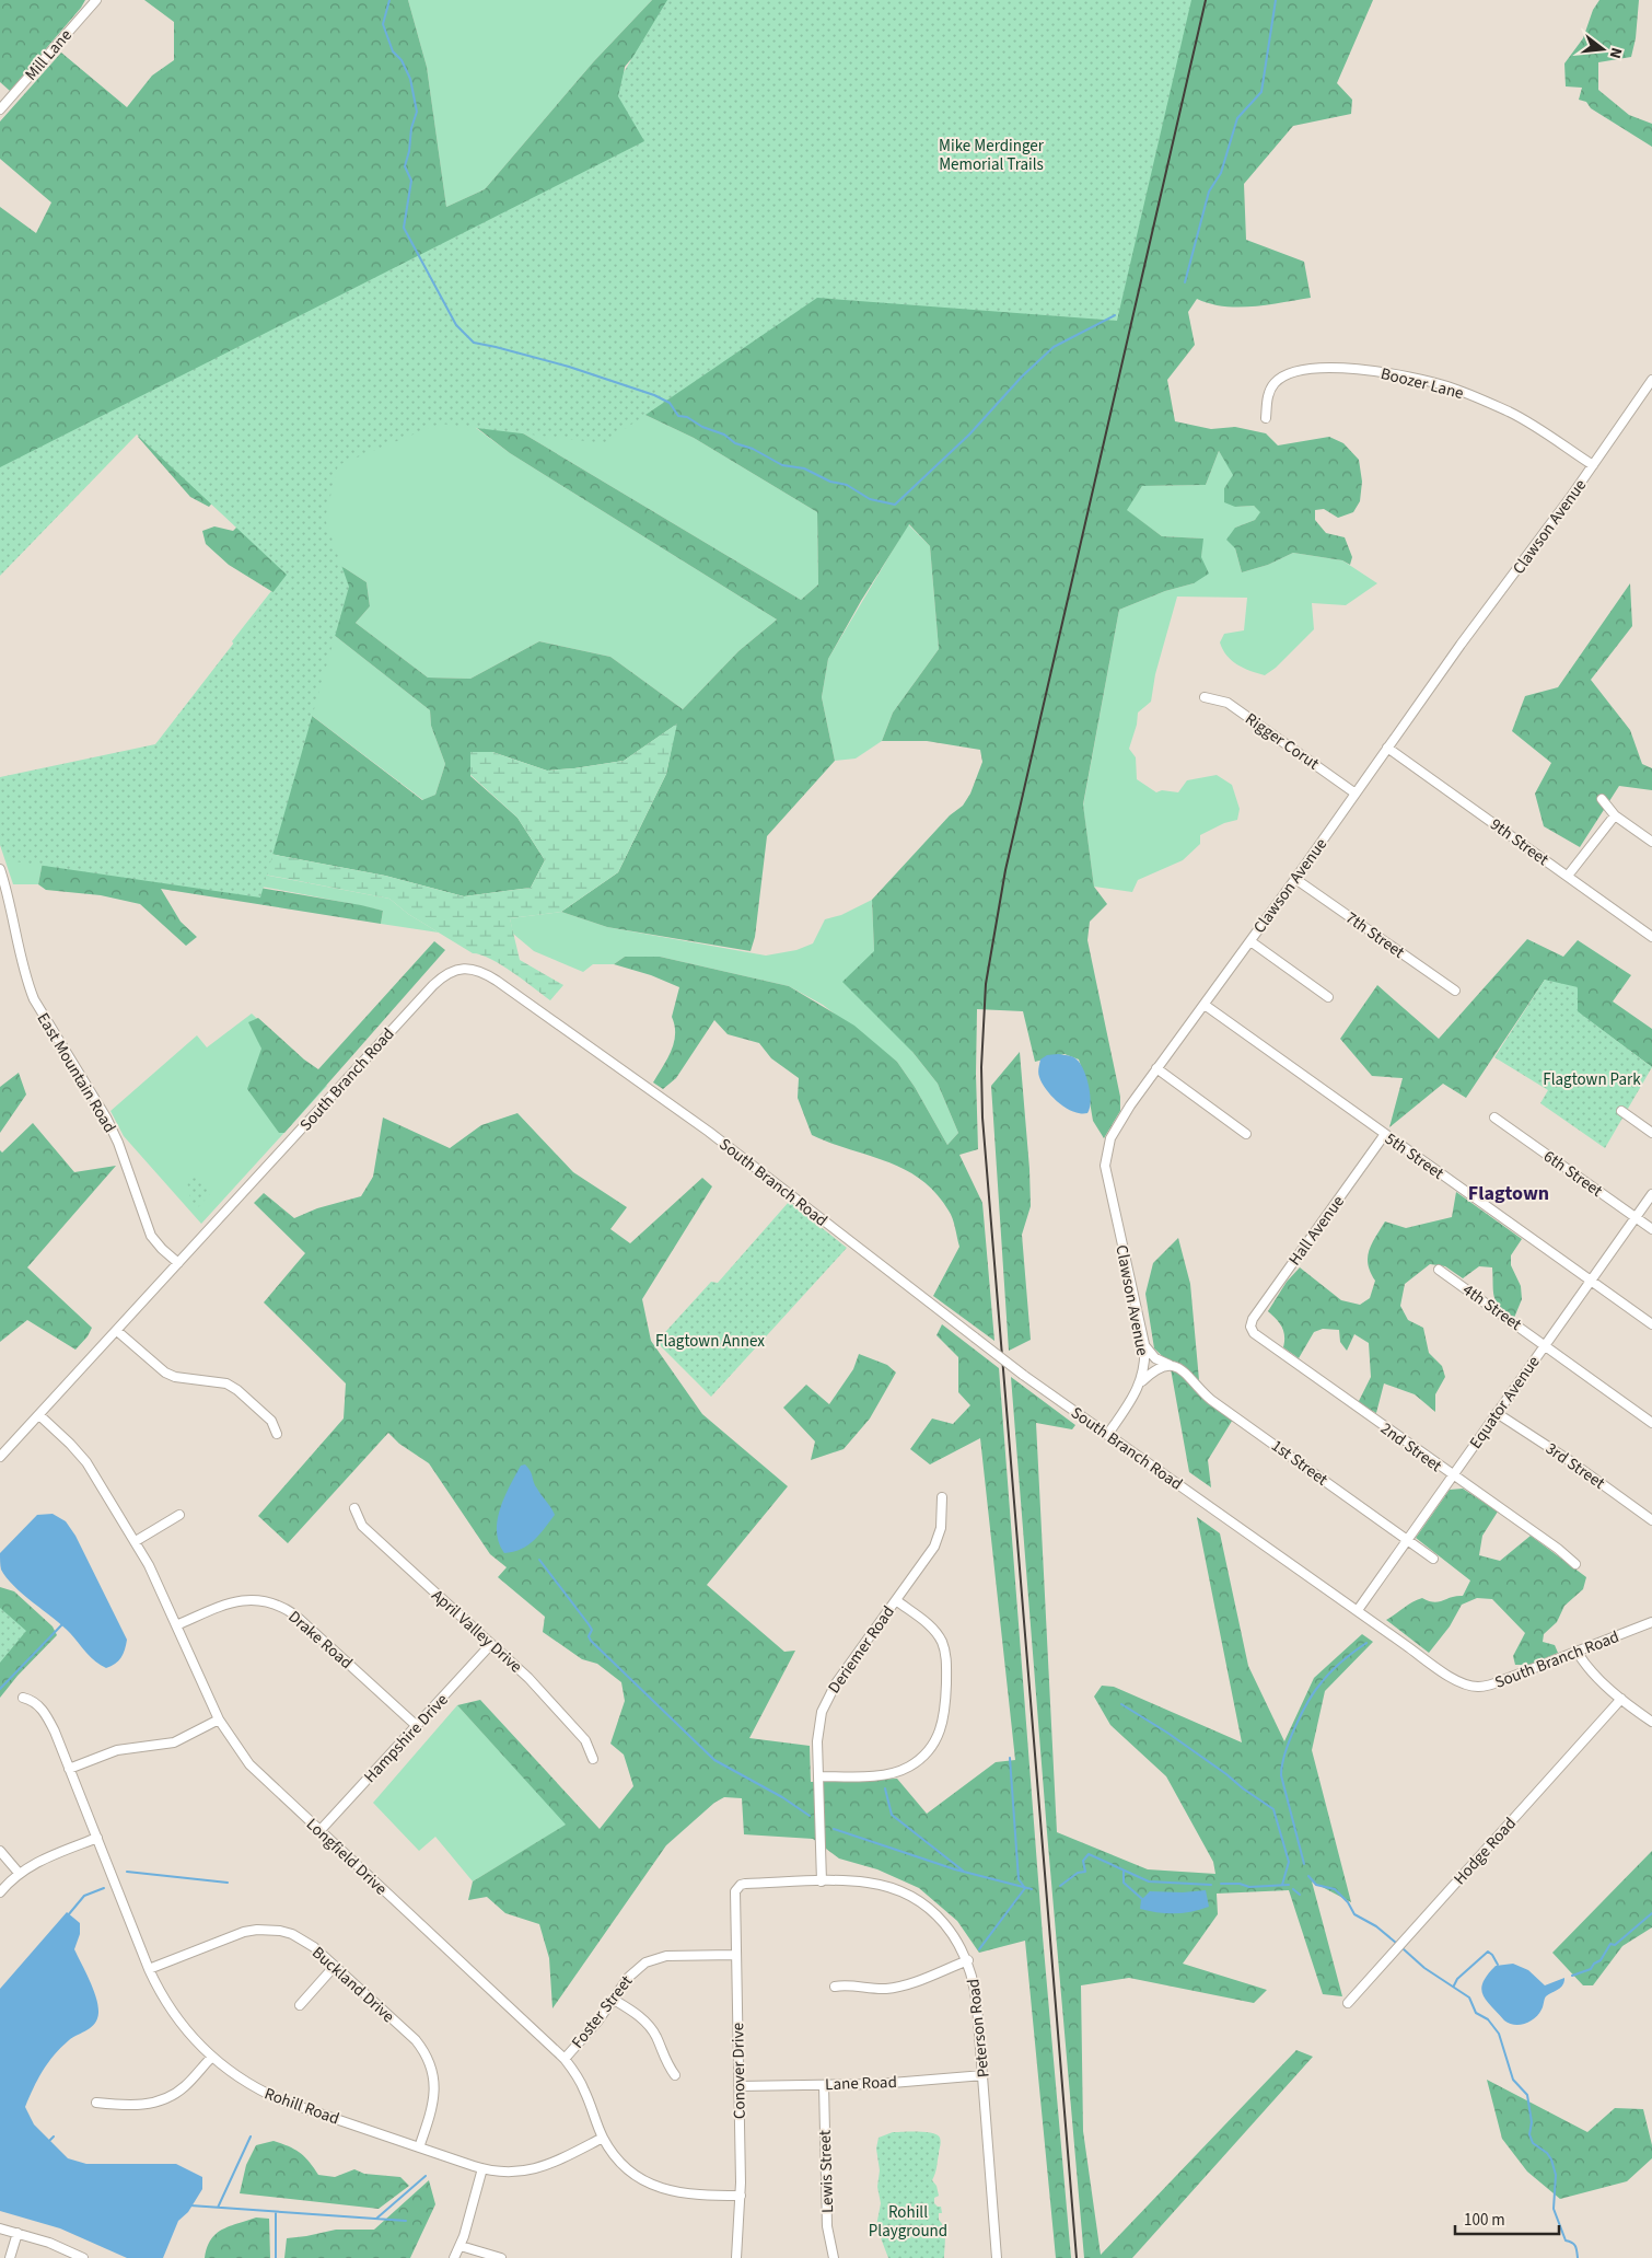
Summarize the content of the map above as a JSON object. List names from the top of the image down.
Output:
{
  "streets": {
    "street": [
      "Mill Lane",
      "Boozer Lane",
      "Clawson Avenue",
      "Rigger Corut",
      "9th Street",
      "7th Street",
      "East Mountain Road",
      "South Branch Road",
      "5th Street",
      "6th Street",
      "Hall Avenue",
      "4th Street",
      "Equator Avenue",
      "2nd Street",
      "1st Street",
      "3rd Street",
      "April Valley Drive",
      "Drake Road",
      "Deriemer Road",
      "Hampshire Drive",
      "Hodge Road",
      "Longfield Drive",
      "Buckland Drive",
      "Foster Street",
      "Peterson Road",
      "Conover Drive",
      "Lane Road",
      "Rohill Road",
      "Lewis Street"
    ]
  },
  "crossings": [
    ["Boozer Lane", "Clawson Avenue"],
    ["Clawson Avenue", "Rigger Corut"],
    ["Clawson Avenue", "9th Street"],
    ["Clawson Avenue", "7th Street"],
    ["Clawson Avenue", "South Branch Road"],
    ["Clawson Avenue", "5th Street"],
    ["Clawson Avenue", "1st Street"],
    ["East Mountain Road", "South Branch Road"],
    ["South Branch Road", "Equator Avenue"],
    ["South Branch Road", "Longfield Drive"],
    ["5th Street", "Hall Avenue"],
    ["5th Street", "Equator Avenue"],
    ["6th Street", "Equator Avenue"],
    ["Hall Avenue", "2nd Street"],
    ["4th Street", "Equator Avenue"],
    ["Equator Avenue", "2nd Street"],
    ["Equator Avenue", "1st Street"],
    ["Equator Avenue", "3rd Street"],
    ["April Valley Drive", "Hampshire Drive"],
    ["Drake Road", "Hampshire Drive"],
    ["Drake Road", "Longfield Drive"],
    ["Deriemer Road", "Peterson Road"],
    ["Hampshire Drive", "Longfield Drive"],
    ["Longfield Drive", "Foster Street"],
    ["Longfield Drive", "Conover Drive"],
    ["Longfield Drive", "Rohill Road"],
    ["Buckland Drive", "Rohill Road"],
    ["Foster Street", "Conover Drive"],
    ["Peterson Road", "Conover Drive"],
    ["Peterson Road", "Lane Road"],
    ["Conover Drive", "Lane Road"],
    ["Lane Road", "Lewis Street"]
  ],
  "districts": ["Flagtown"],
  "parks": [
    "Mike Merdinger Memorial Trails",
    "Flagtown Park",
    "Flagtown Annex",
    "Rohill Playground"
  ],
  "scale_bar": "100 m",
  "north": "right"
}
